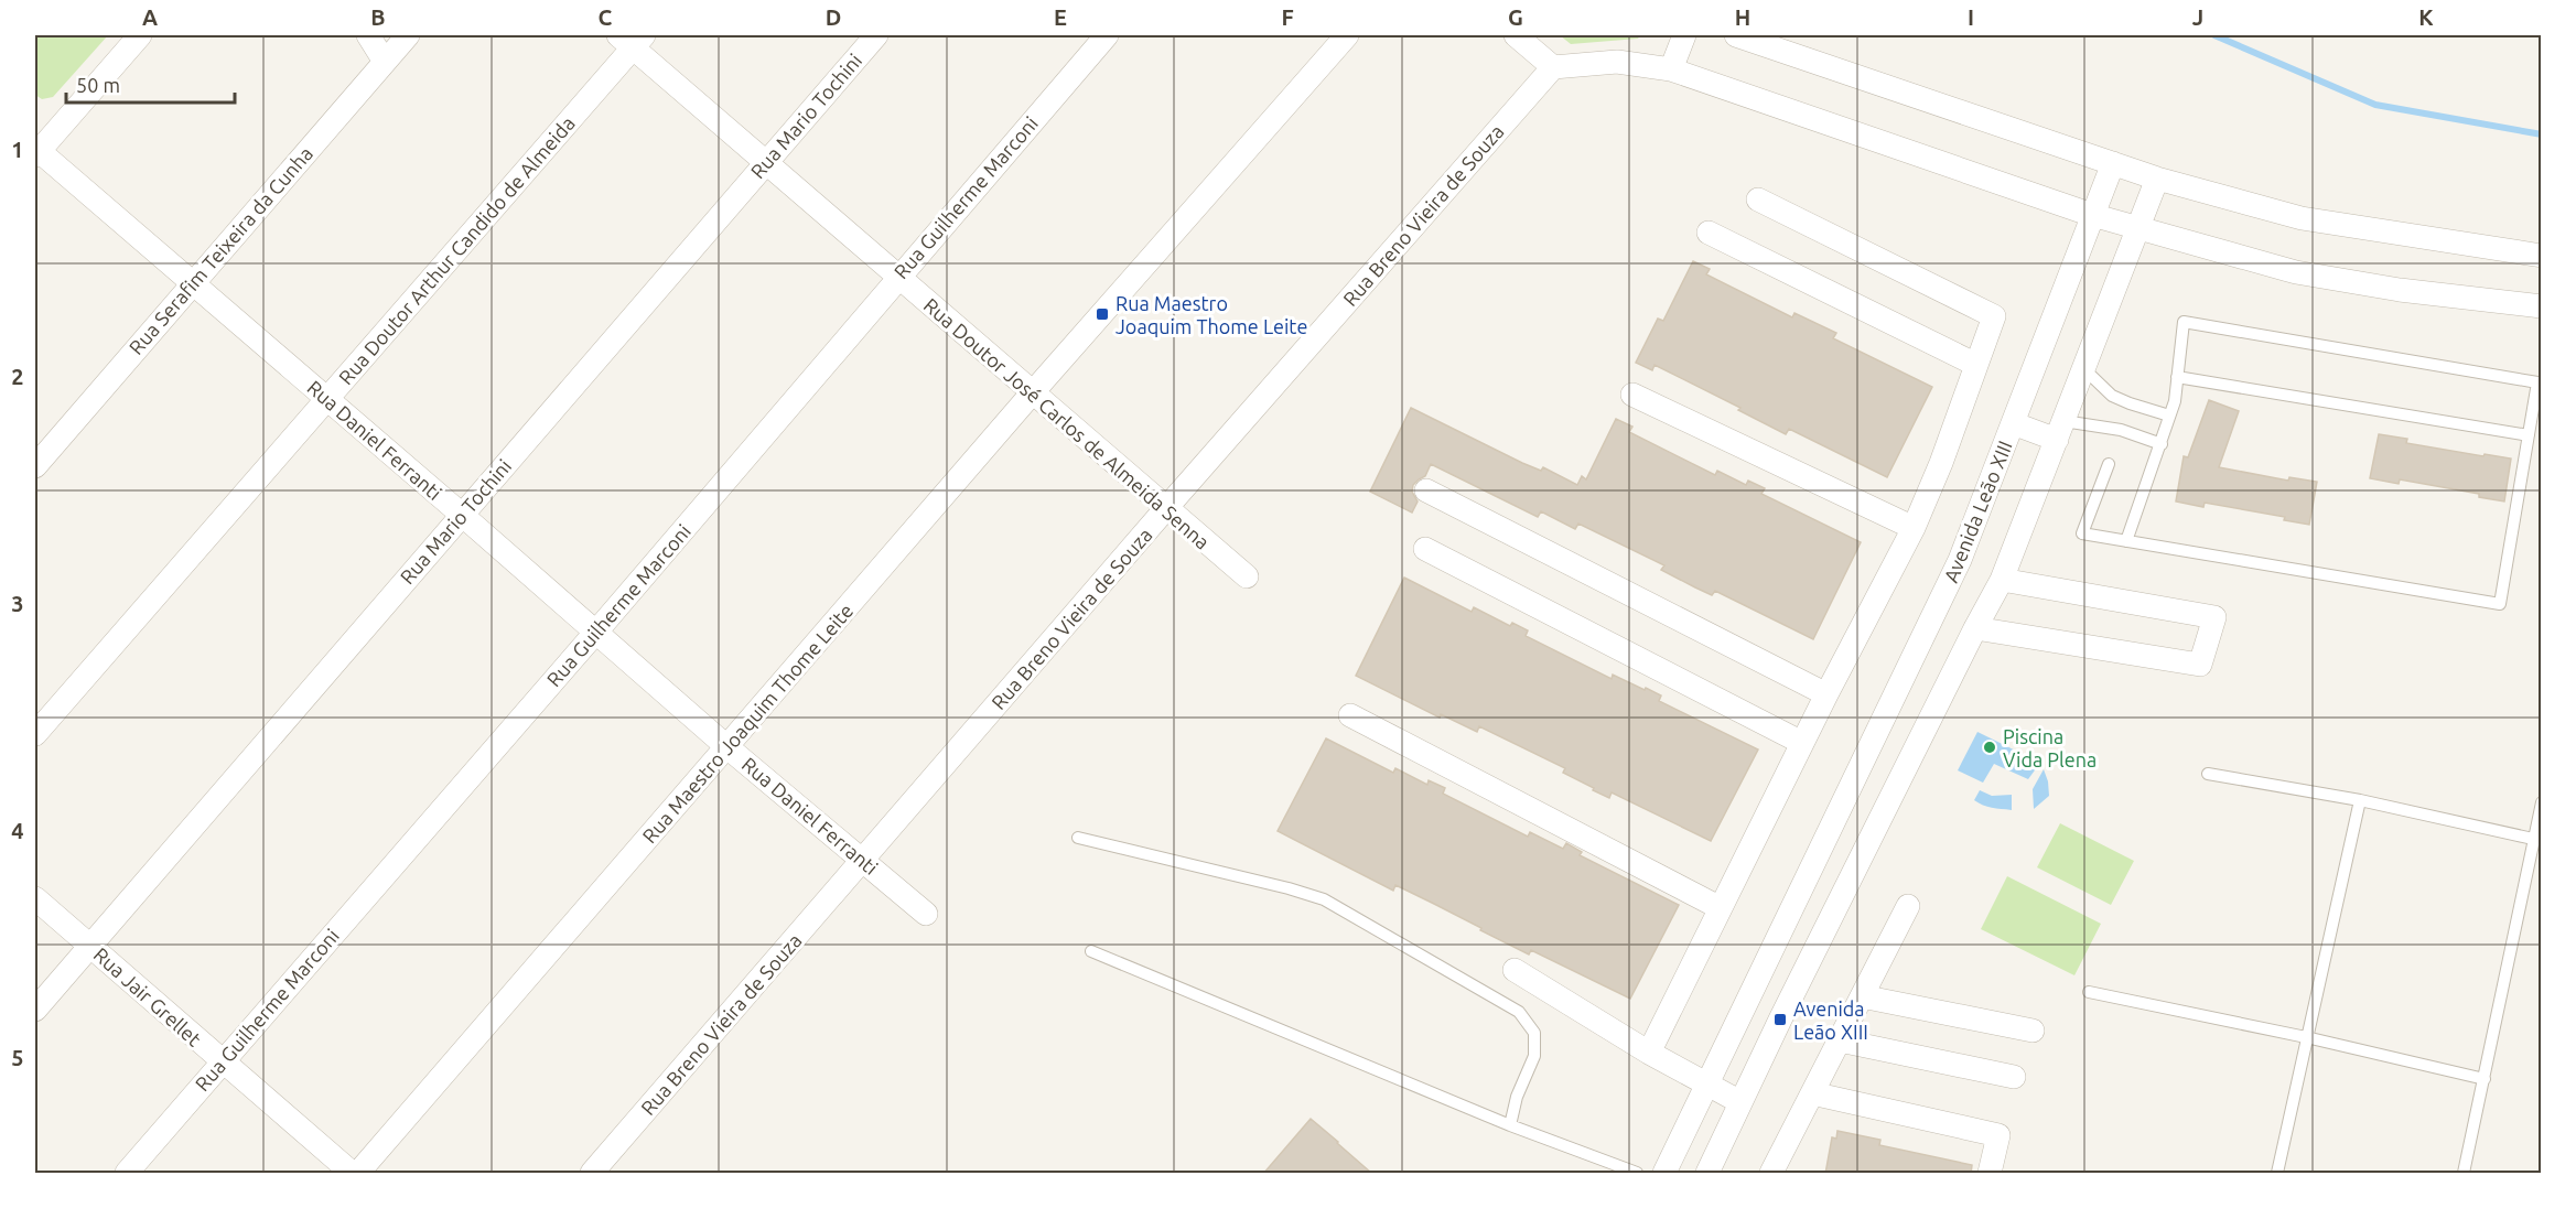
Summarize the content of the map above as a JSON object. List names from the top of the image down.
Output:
{
  "streets": {
    "street": [
      "Rua Mario Tochini",
      "Rua Guilherme Marconi",
      "Rua Breno Vieira de Souza",
      "Rua Serafim Teixeira da Cunha",
      "Rua Doutor Arthur Candido de Almeida",
      "Rua Doutor José Carlos de Almeida Senna",
      "Rua Daniel Ferranti",
      "Avenida Leão XIII",
      "Rua Maestro Joaquim Thome Leite",
      "Rua Jair Grellet"
    ]
  },
  "crossings": [
    ["Rua Mario Tochini", "Rua Doutor José Carlos de Almeida Senna"],
    ["Rua Mario Tochini", "Rua Daniel Ferranti"],
    ["Rua Mario Tochini", "Rua Jair Grellet"],
    ["Rua Guilherme Marconi", "Rua Doutor José Carlos de Almeida Senna"],
    ["Rua Guilherme Marconi", "Rua Daniel Ferranti"],
    ["Rua Guilherme Marconi", "Rua Jair Grellet"],
    ["Rua Breno Vieira de Souza", "Rua Doutor José Carlos de Almeida Senna"],
    ["Rua Breno Vieira de Souza", "Rua Daniel Ferranti"],
    ["Rua Serafim Teixeira da Cunha", "Rua Daniel Ferranti"],
    ["Rua Doutor Arthur Candido de Almeida", "Rua Doutor José Carlos de Almeida Senna"],
    ["Rua Doutor Arthur Candido de Almeida", "Rua Daniel Ferranti"],
    ["Rua Doutor José Carlos de Almeida Senna", "Rua Maestro Joaquim Thome Leite"],
    ["Rua Daniel Ferranti", "Rua Maestro Joaquim Thome Leite"]
  ],
  "places": {
    "transit": ["Rua Maestro Joaquim Thome Leite", "Avenida Leão XIII"],
    "other": ["Piscina Vida Plena"]
  },
  "scale_bar": "50 m",
  "grid": {
    "columns": [
      "A",
      "B",
      "C",
      "D",
      "E",
      "F",
      "G",
      "H",
      "I",
      "J",
      "K"
    ],
    "rows": [
      "1",
      "2",
      "3",
      "4",
      "5"
    ]
  }
}
